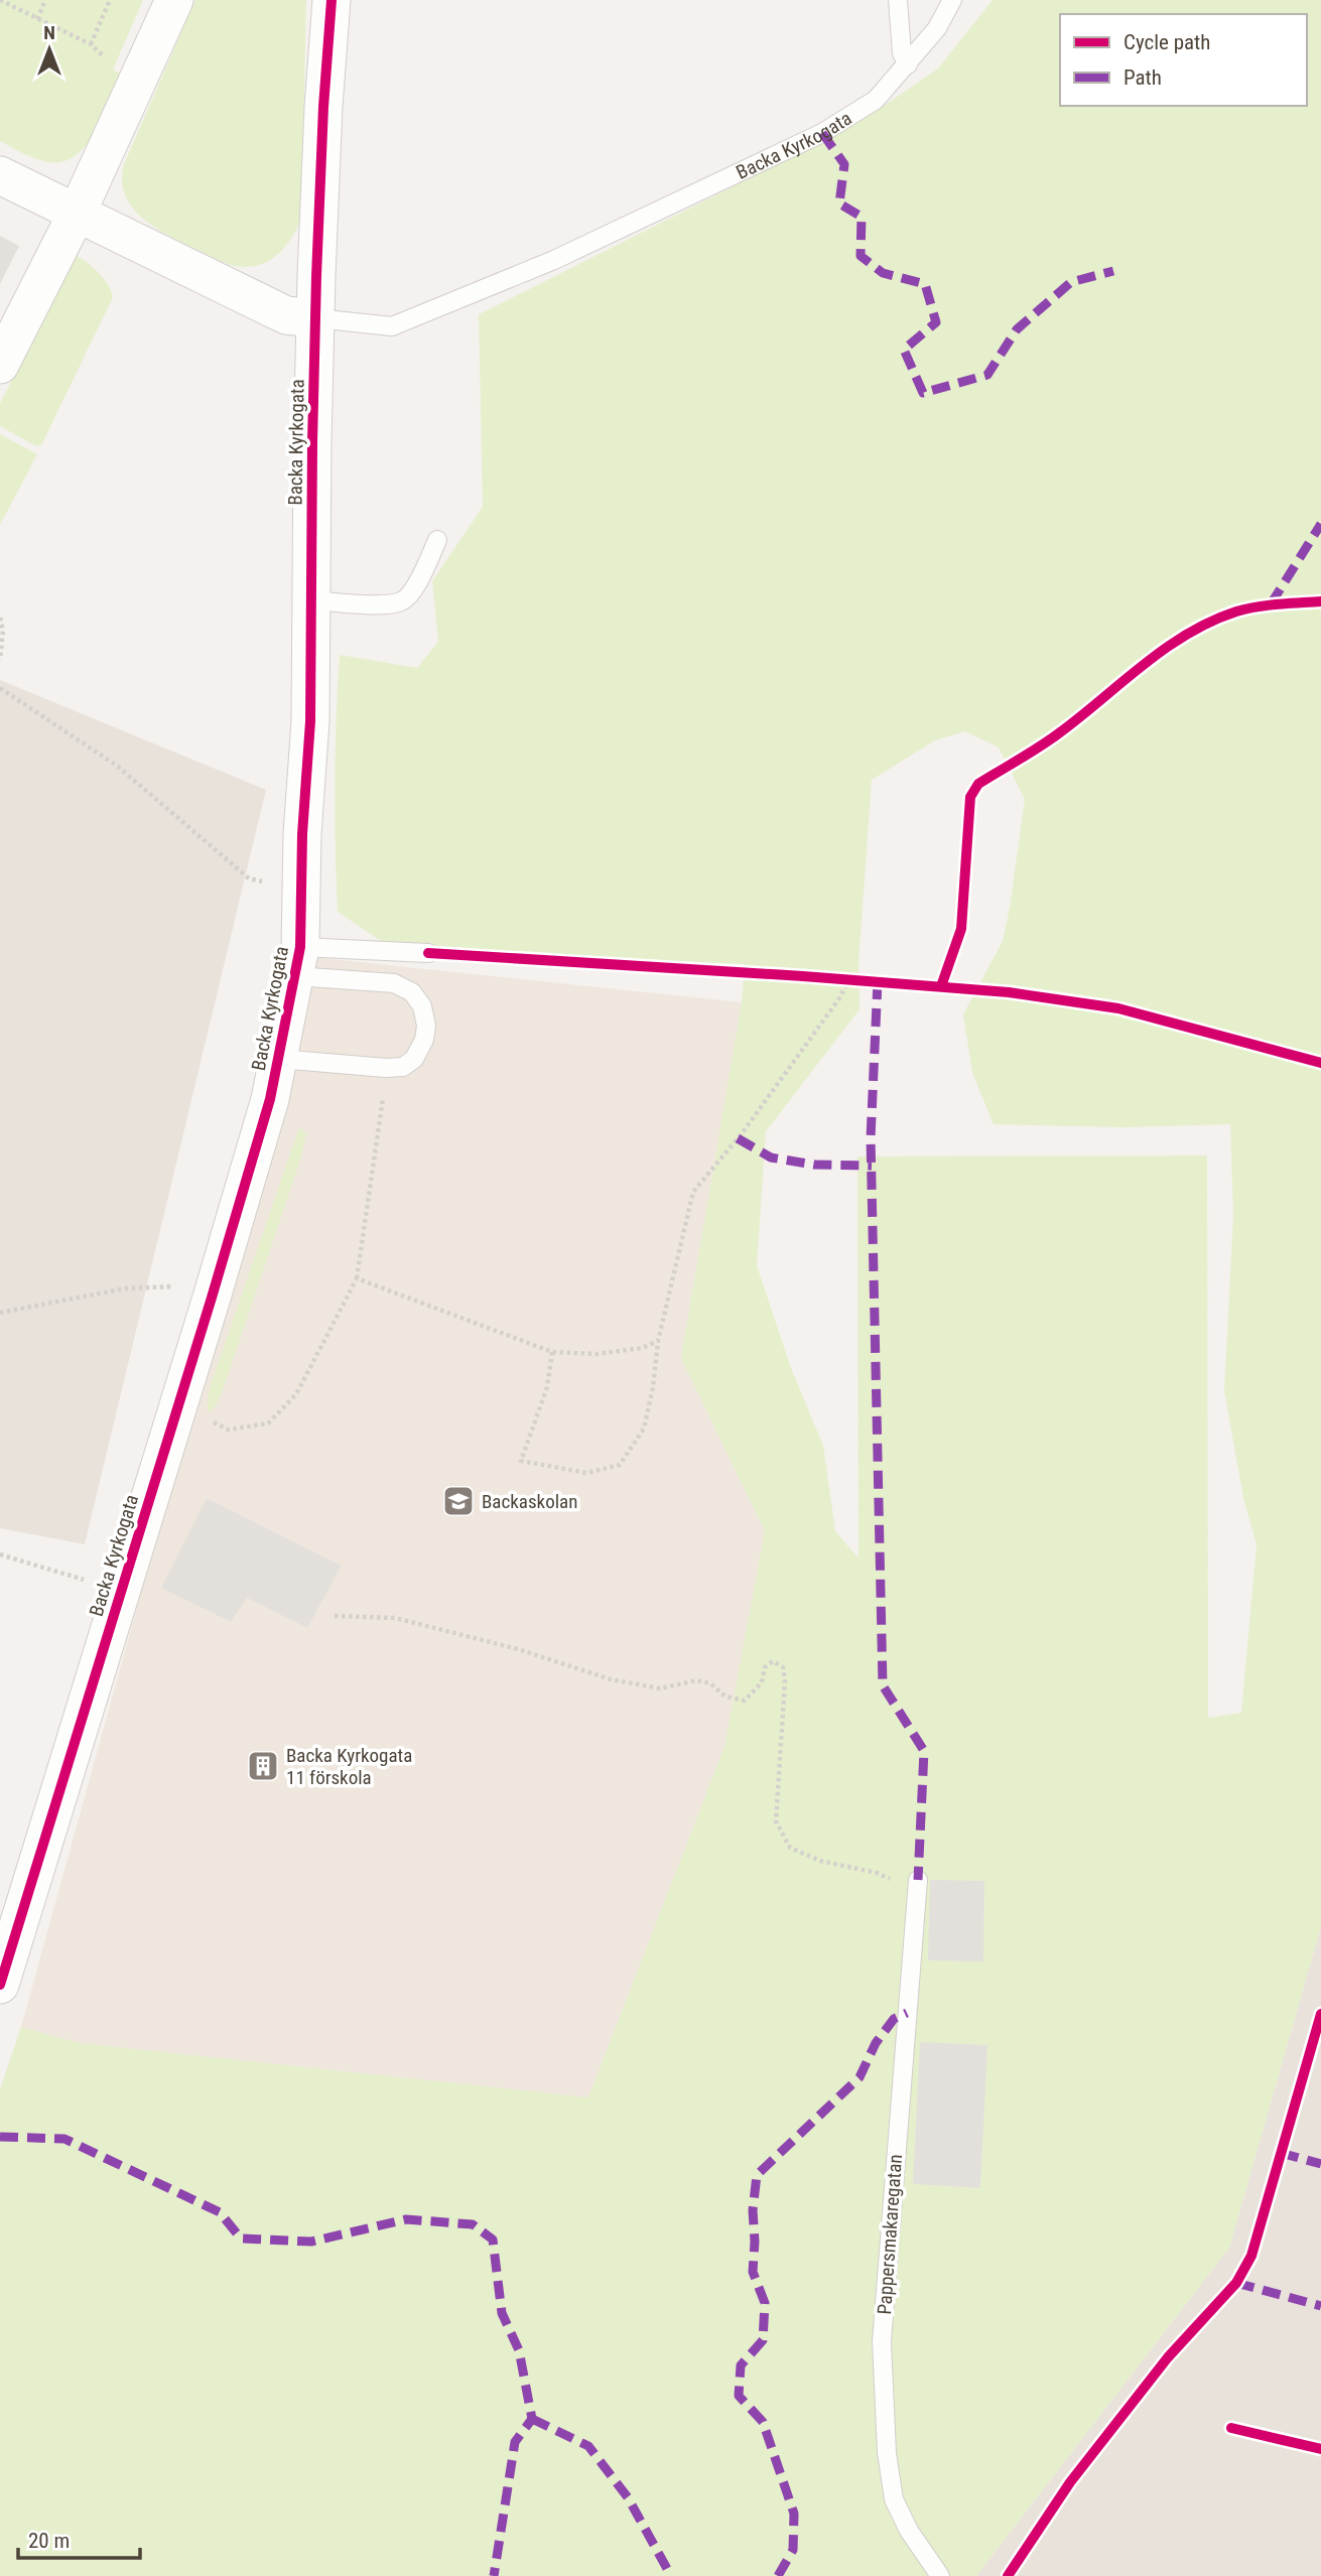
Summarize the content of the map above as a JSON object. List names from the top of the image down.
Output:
{
  "streets": {
    "street": ["Backa Kyrkogata"],
    "lane": ["Pappersmakaregatan"]
  },
  "places": {
    "school or university": ["Backaskolan"],
    "building": ["Backa Kyrkogata 11 förskola"]
  },
  "legend": ["Cycle path", "Path"],
  "scale_bar": "20 m",
  "north": "top"
}
